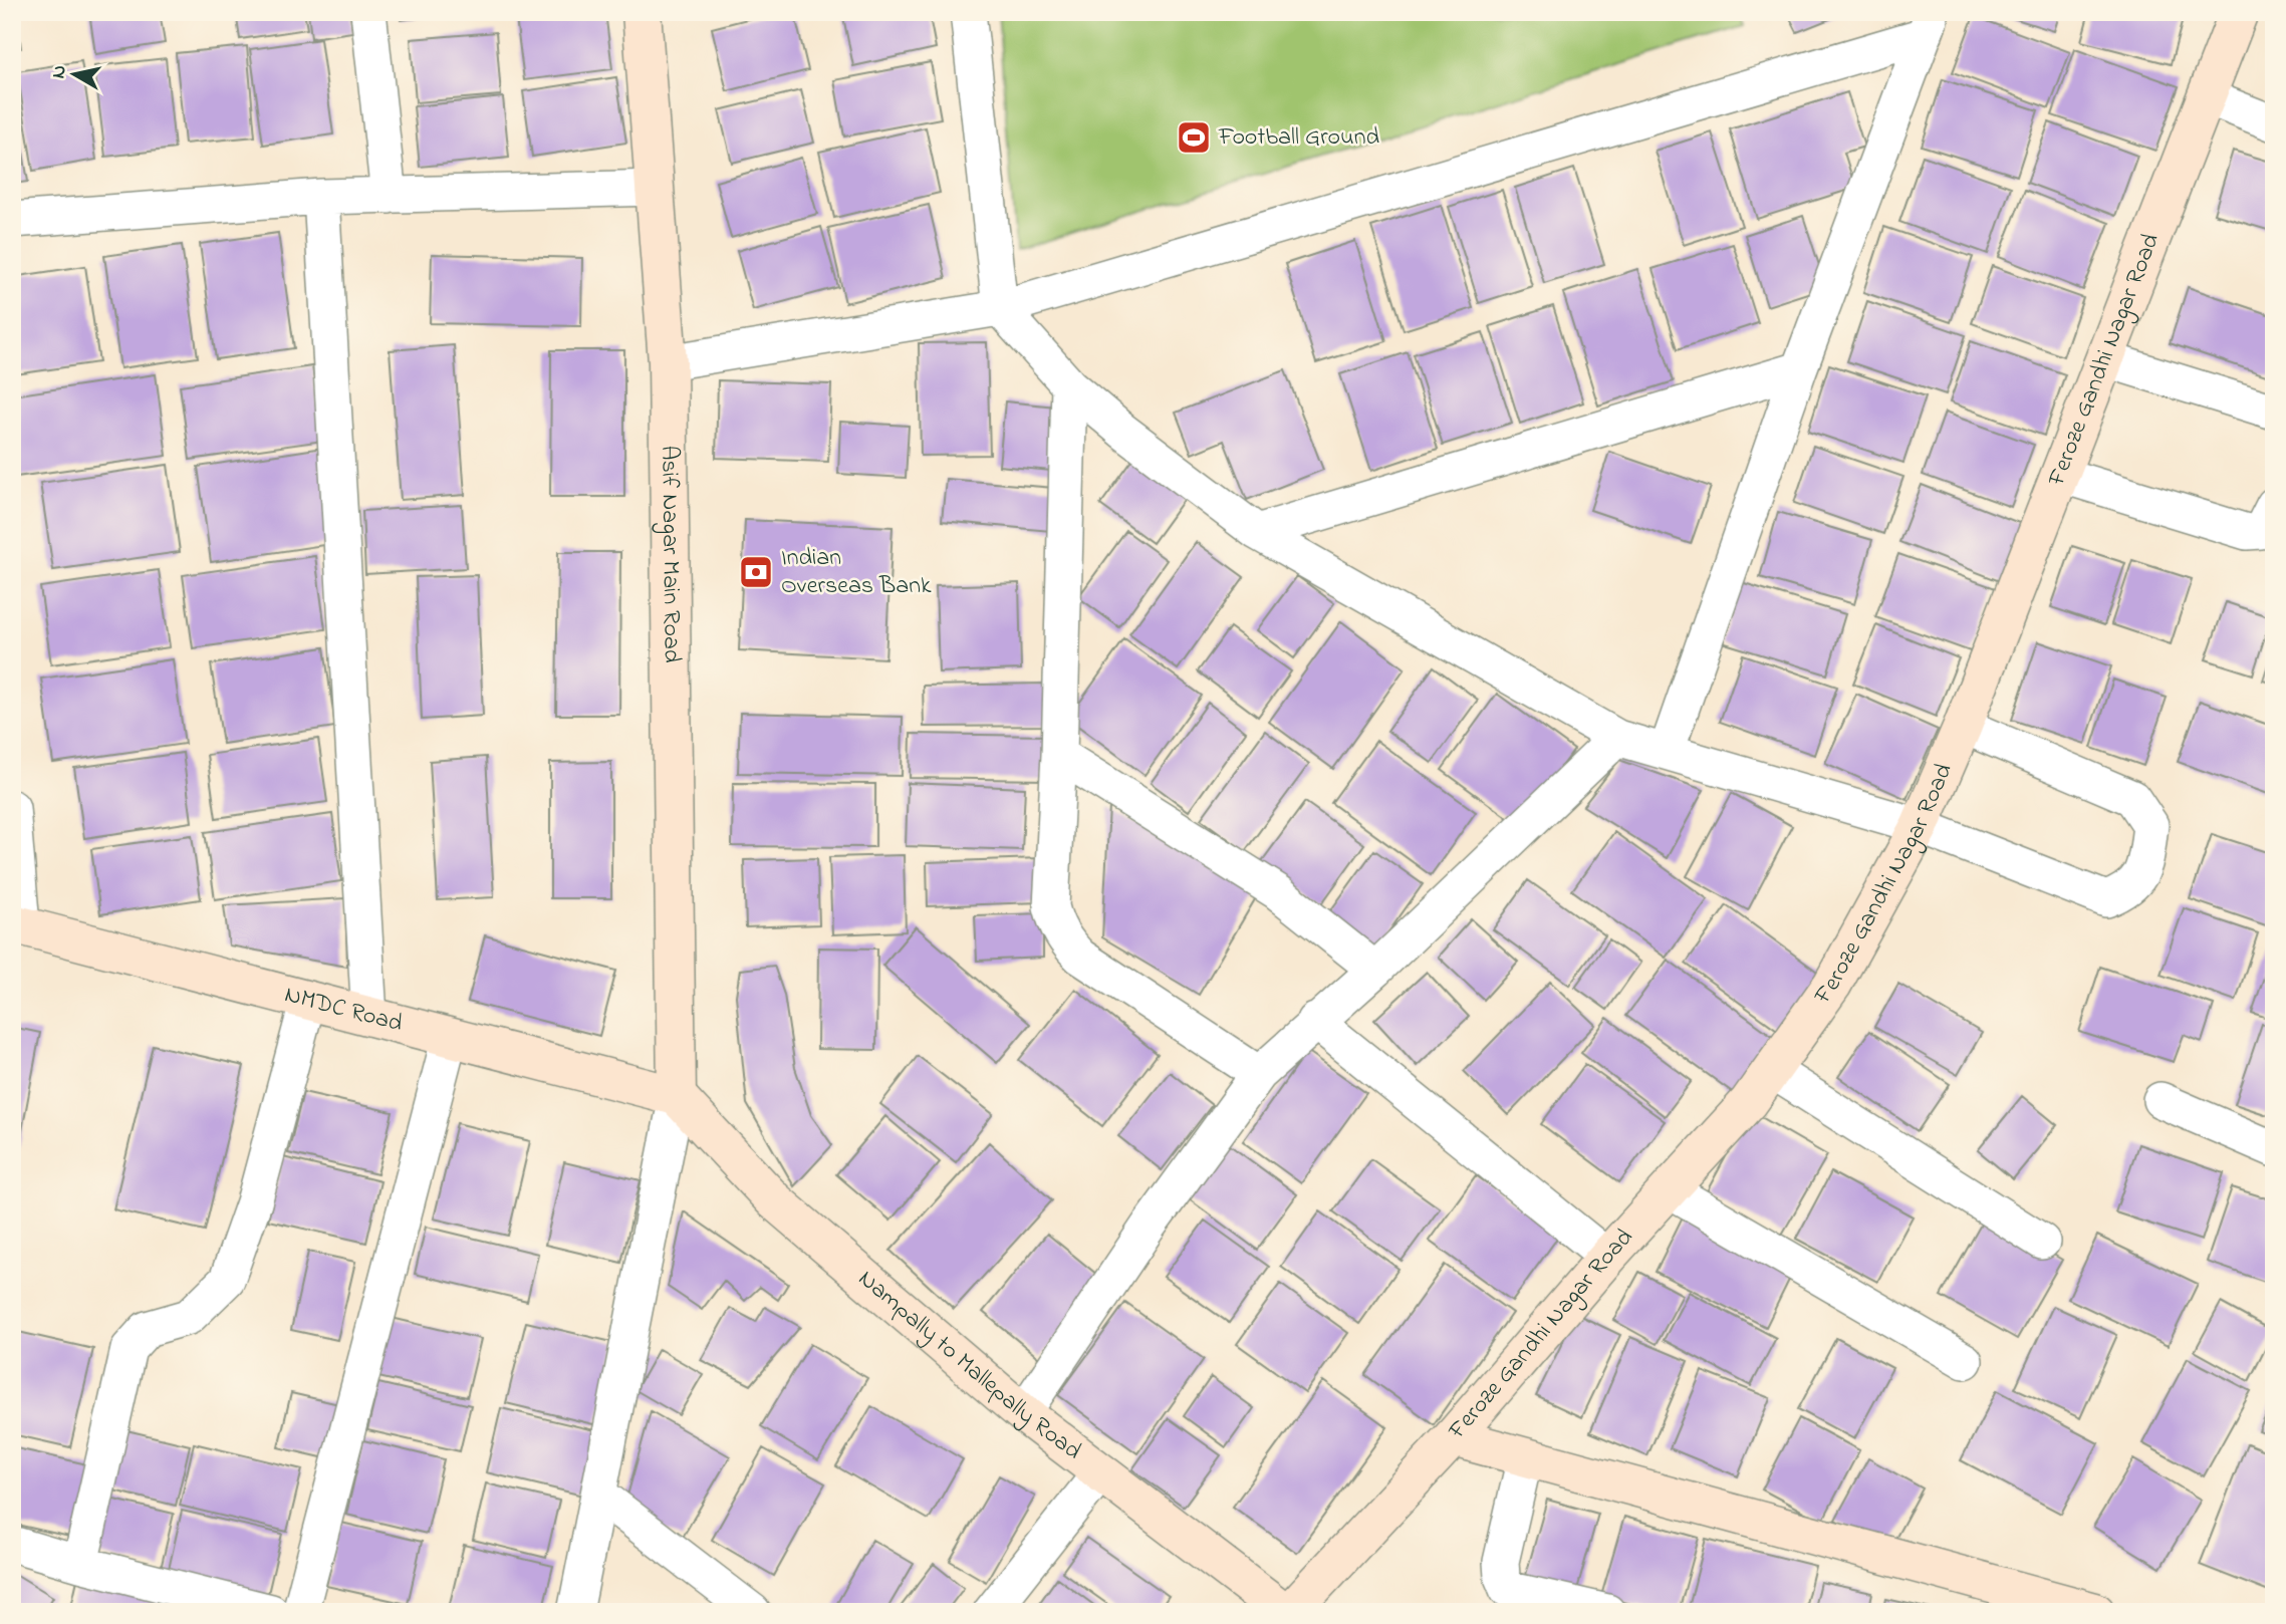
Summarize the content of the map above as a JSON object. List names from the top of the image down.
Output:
{
  "streets": {
    "street": [
      "Feroze Gandhi Nagar Road",
      "Asif Nagar Main Road",
      "NMDC Road",
      "Nampally to Mallepally Road"
    ]
  },
  "crossings": [
    ["Asif Nagar Main Road", "NMDC Road"],
    ["Asif Nagar Main Road", "Nampally to Mallepally Road"],
    ["NMDC Road", "Nampally to Mallepally Road"]
  ],
  "places": {
    "sports": ["Football Ground"],
    "bank": ["Indian Overseas Bank"]
  },
  "north": "left"
}
